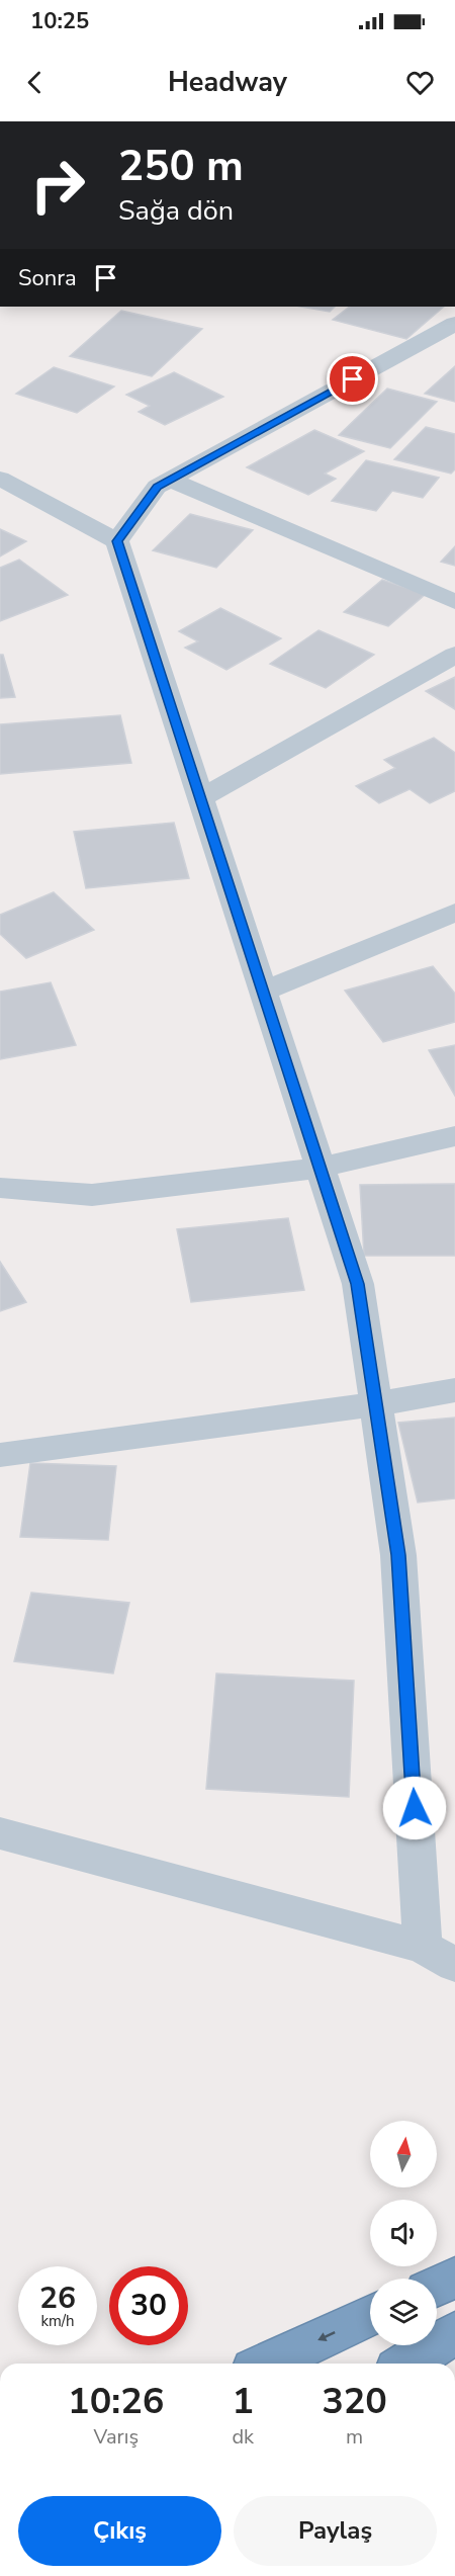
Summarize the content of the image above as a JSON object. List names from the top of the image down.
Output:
{
  "north": "top",
  "page": {
    "status": "10:25",
    "header": "Headway",
    "turn": ["250 m", "Sağa dön"],
    "then": "Sonra",
    "speed": "26 km/h",
    "limit": "30",
    "eta": [
      "10:26",
      "Varış",
      "1",
      "dk",
      "320",
      "m"
    ],
    "buttons": ["Çıkış", "Paylaş"]
  }
}
